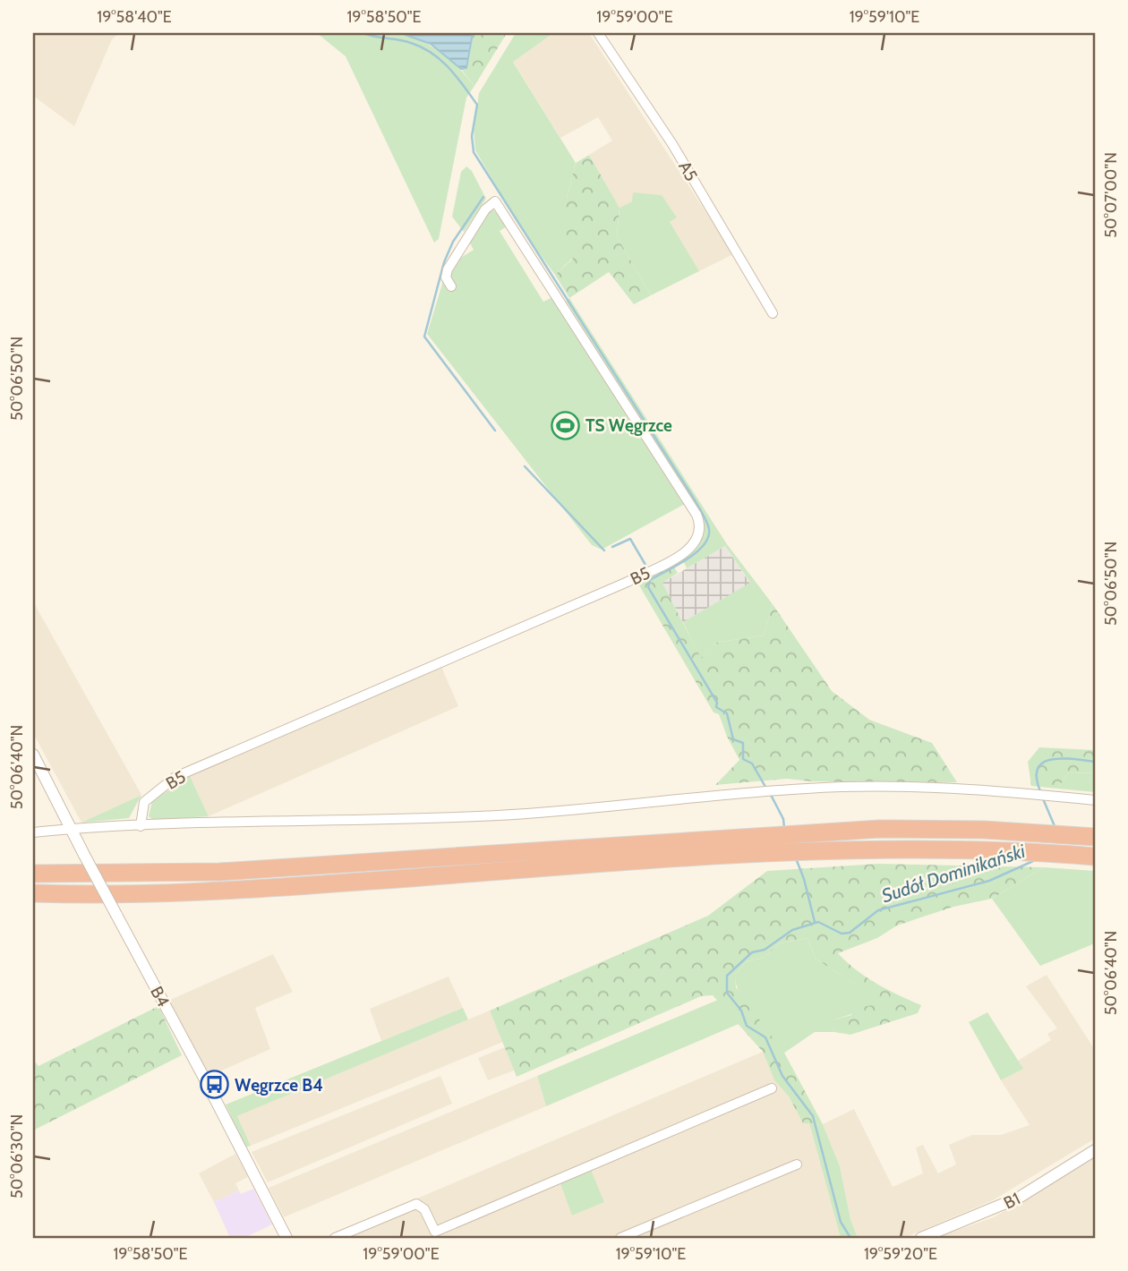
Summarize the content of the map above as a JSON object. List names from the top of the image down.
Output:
{
  "streets": {
    "street": [
      "A5",
      "B5",
      "B4",
      "B1"
    ]
  },
  "water": ["Sudół Dominikański"],
  "places": {
    "sports": ["TS Węgrzce"],
    "bus stop": ["Węgrzce B4"]
  },
  "coordinates": [
    "19°58'40\"E",
    "19°58'50\"E",
    "19°59'00\"E",
    "19°59'10\"E",
    "50°07'00\"N",
    "50°06'50\"N",
    "50°06'40\"N",
    "50°06'30\"N",
    "19°59'20\"E"
  ]
}
